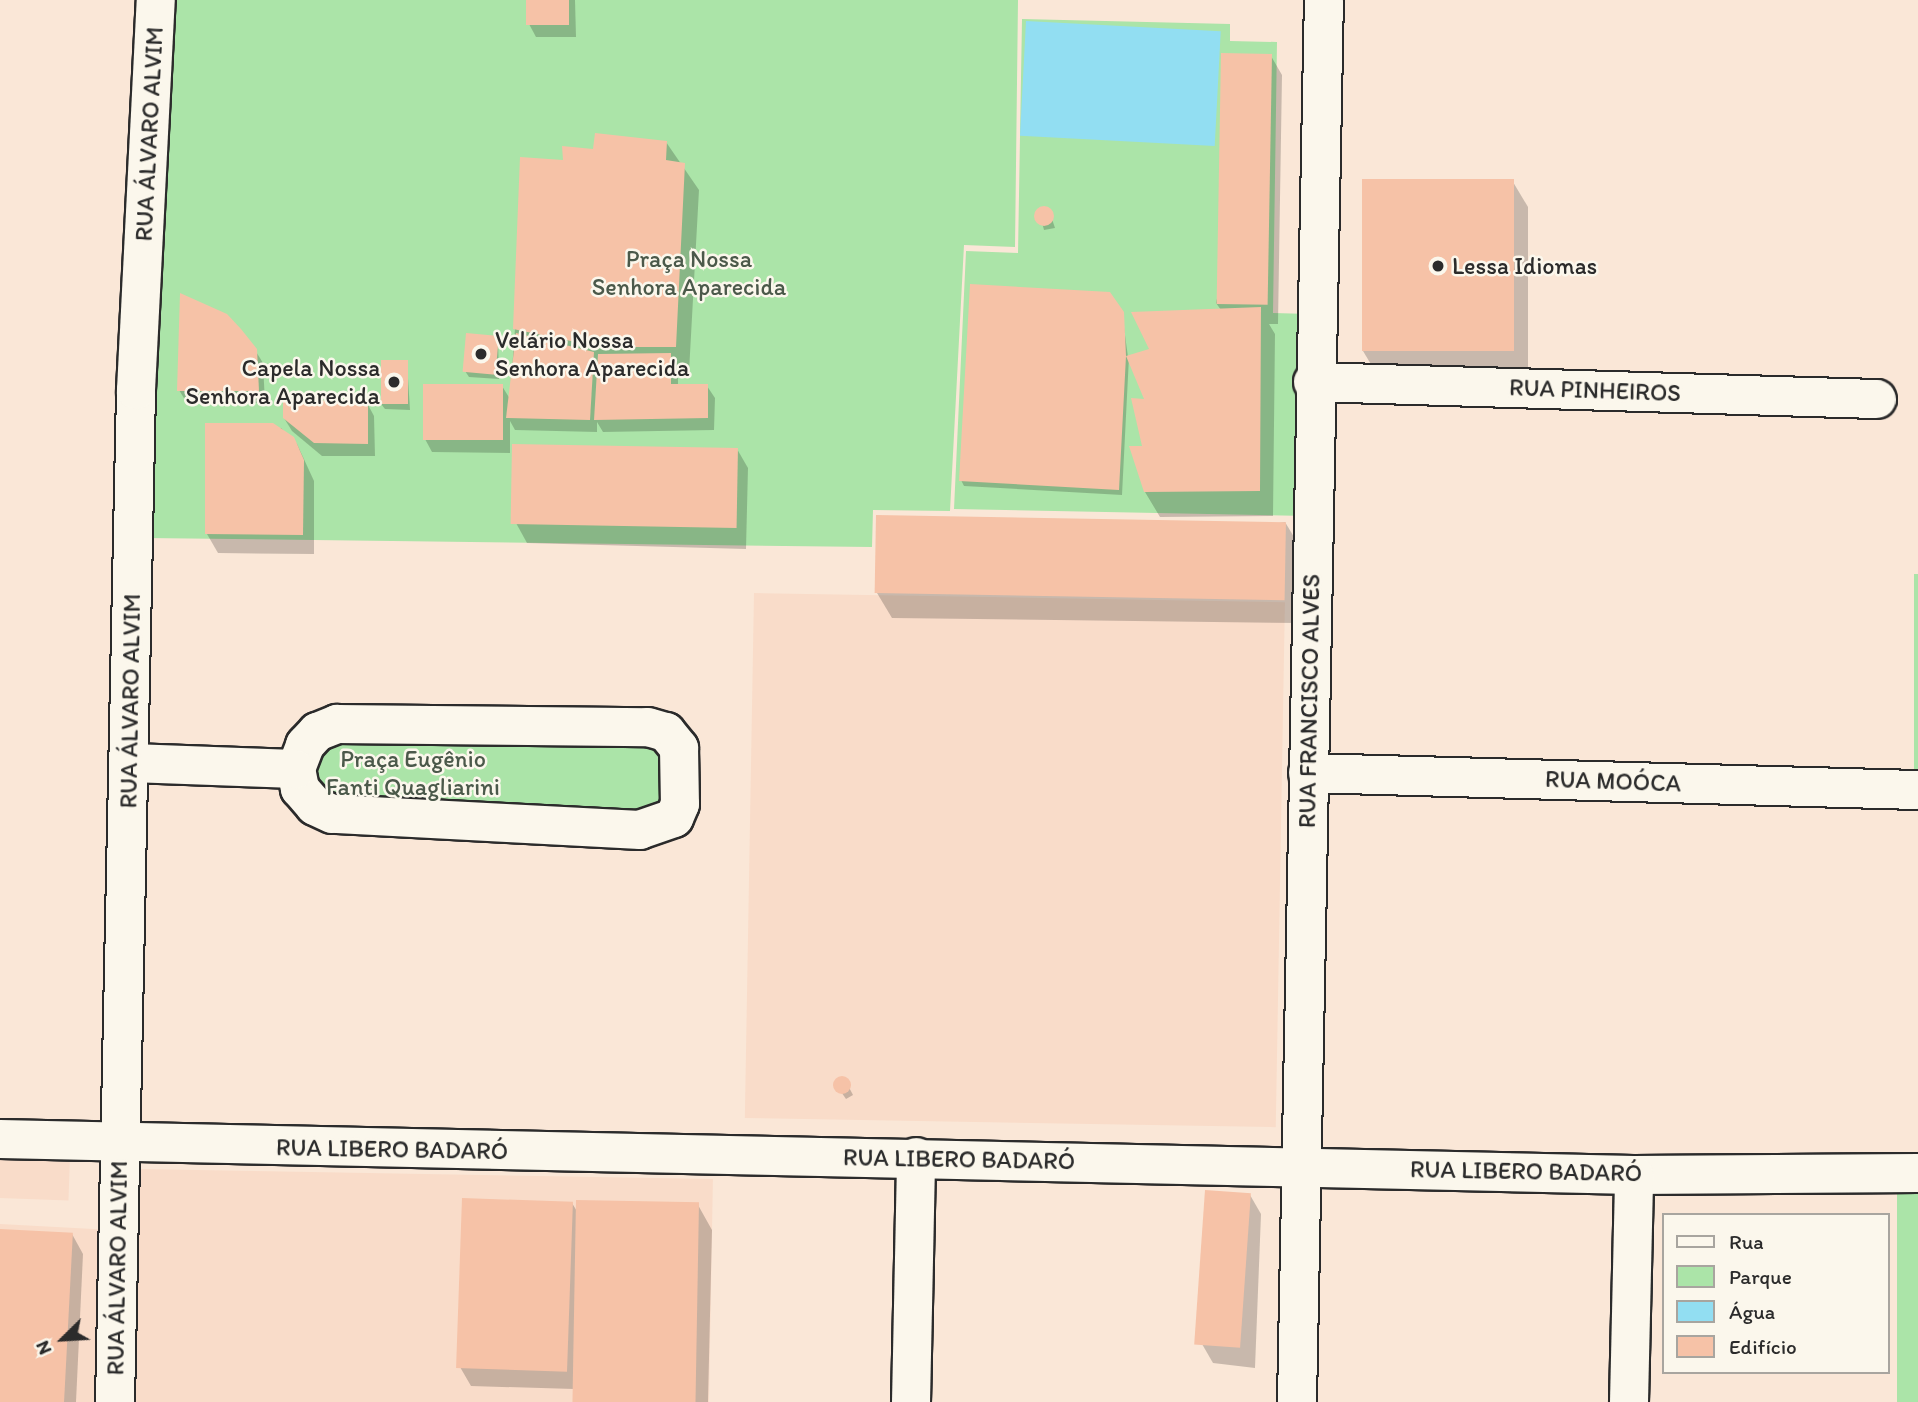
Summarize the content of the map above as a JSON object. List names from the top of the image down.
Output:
{
  "streets": {
    "street": [
      "RUA ÁLVARO ALVIM",
      "RUA PINHEIROS",
      "RUA FRANCISCO ALVES",
      "RUA MOÓCA",
      "RUA LIBERO BADARÓ"
    ]
  },
  "crossings": [
    ["RUA ÁLVARO ALVIM", "RUA LIBERO BADARÓ"],
    ["RUA PINHEIROS", "RUA FRANCISCO ALVES"],
    ["RUA FRANCISCO ALVES", "RUA MOÓCA"],
    ["RUA FRANCISCO ALVES", "RUA LIBERO BADARÓ"]
  ],
  "parks": ["Praça Nossa Senhora Aparecida", "Praça Eugênio Fanti Quagliarini"],
  "places": ["Lessa Idiomas", "Velário Nossa Senhora Aparecida", "Capela Nossa Senhora Aparecida"],
  "legend": [
    "Rua",
    "Parque",
    "Água",
    "Edifício"
  ],
  "north": "bottom left"
}
